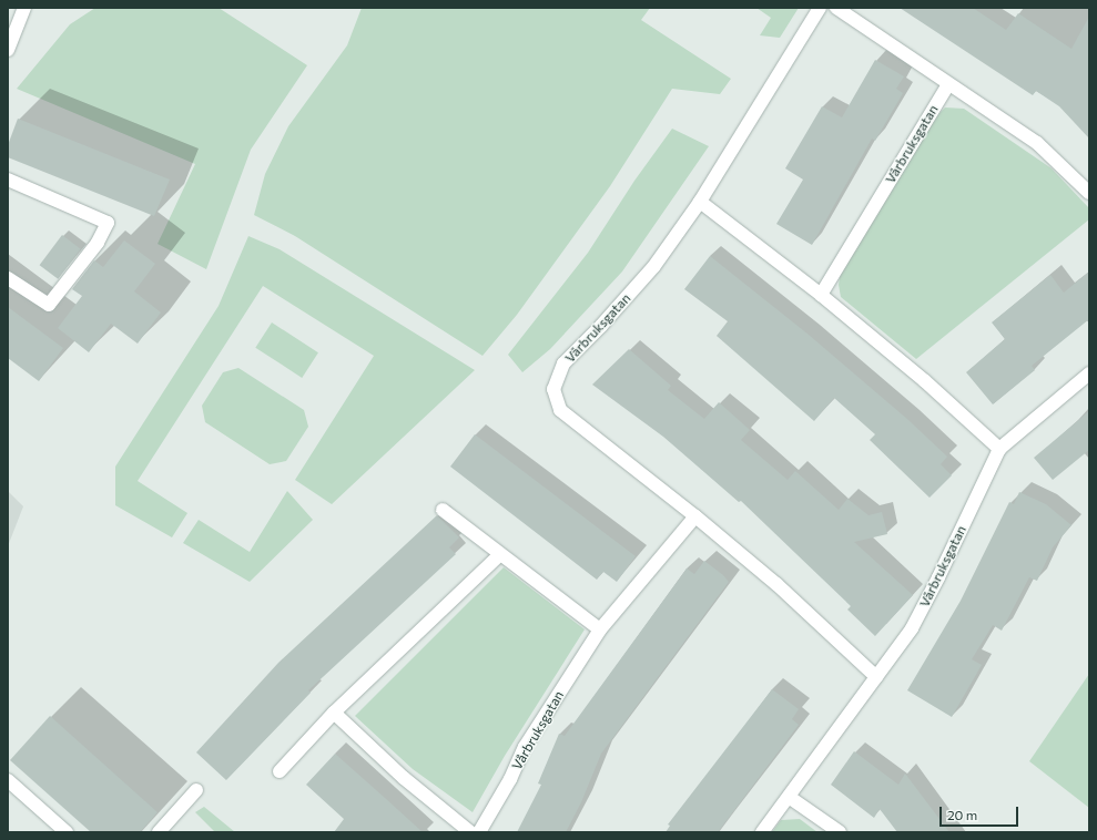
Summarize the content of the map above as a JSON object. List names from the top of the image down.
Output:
{
  "streets": {
    "street": ["Vårbruksgatan"]
  },
  "scale_bar": "20 m"
}
